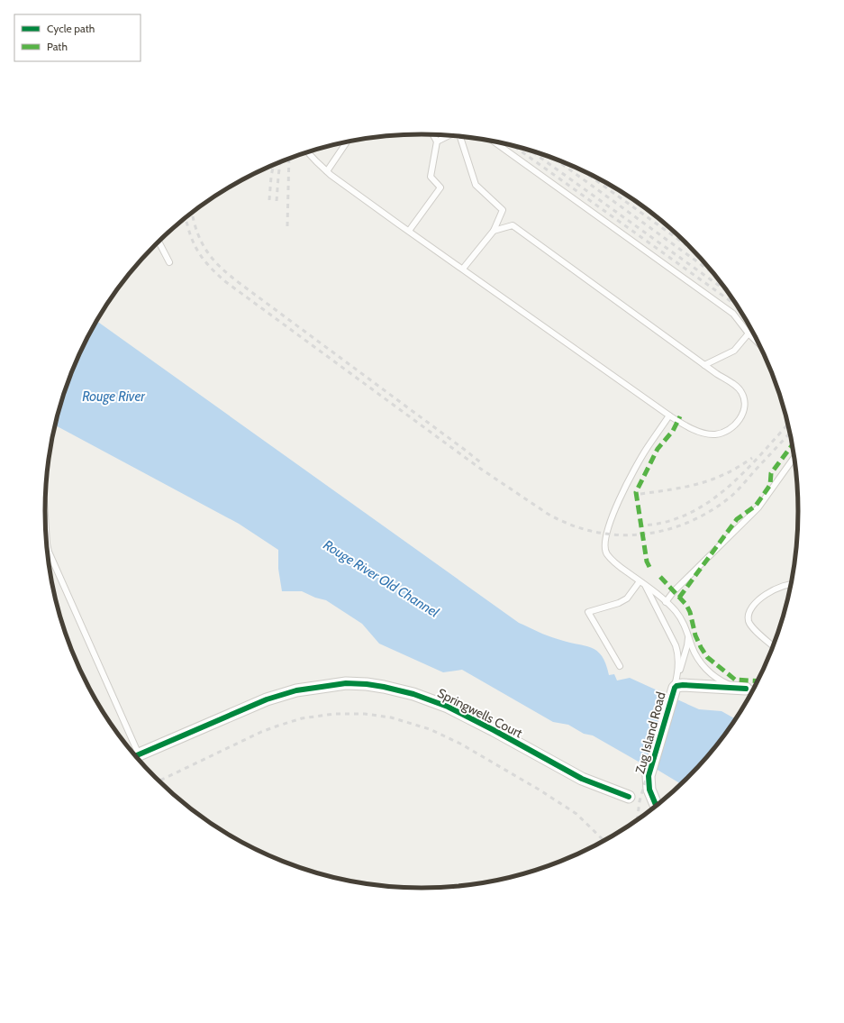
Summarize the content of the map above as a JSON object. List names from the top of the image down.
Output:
{
  "streets": {
    "street": ["Springwells Court", "Zug Island Road"]
  },
  "water": ["Rouge River", "Rouge River Old Channel"],
  "legend": ["Cycle path", "Path"]
}
